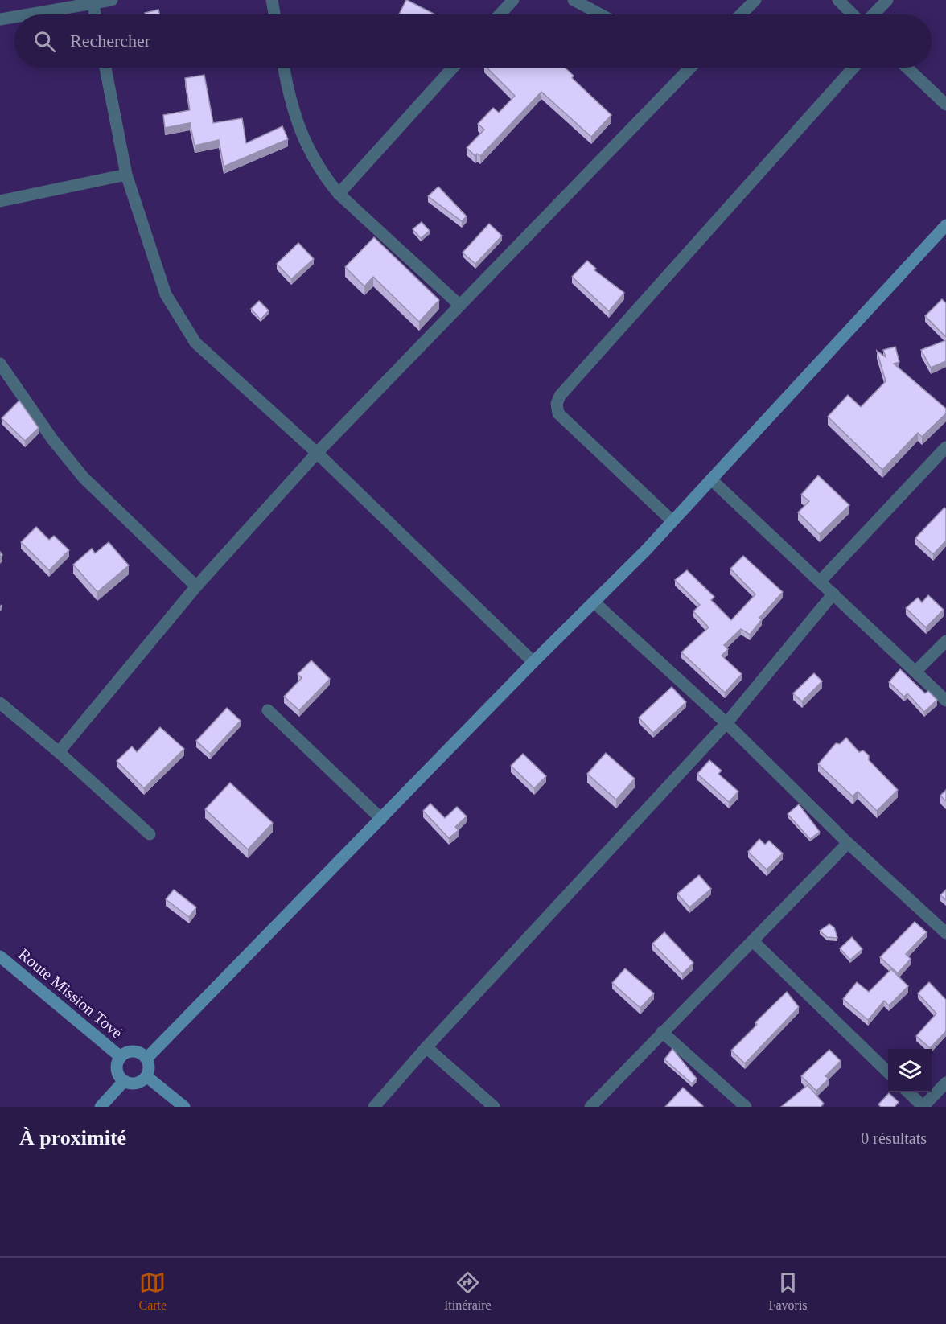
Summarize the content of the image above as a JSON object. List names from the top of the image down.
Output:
{
  "streets": {
    "street": ["Route Mission Tové"]
  },
  "page": {
    "search": "Rechercher",
    "heading": ["À proximité", "0 résultats"],
    "nav": ["Carte", "Itinéraire", "Favoris"]
  }
}
